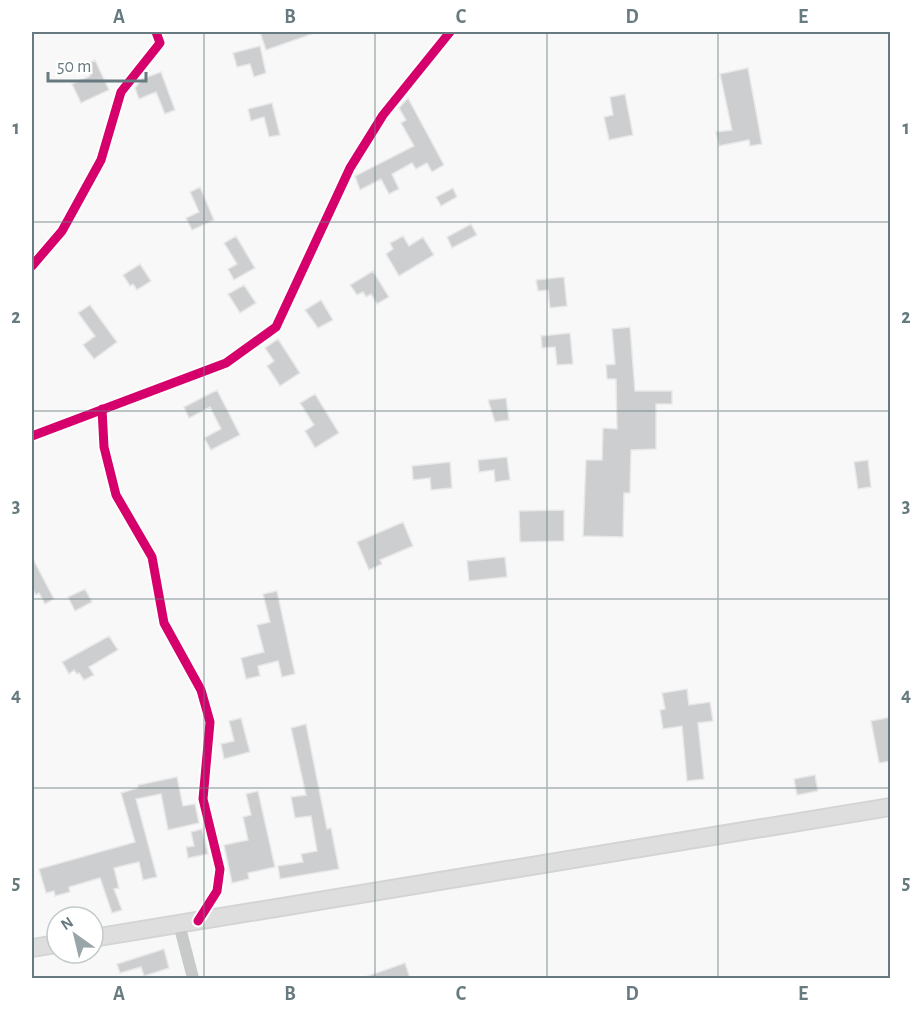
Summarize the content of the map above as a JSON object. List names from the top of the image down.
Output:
{
  "scale_bar": "50 m",
  "north": "top left",
  "grid": {
    "columns": [
      "A",
      "B",
      "C",
      "D",
      "E"
    ],
    "rows": [
      "1",
      "2",
      "3",
      "4",
      "5"
    ]
  }
}
